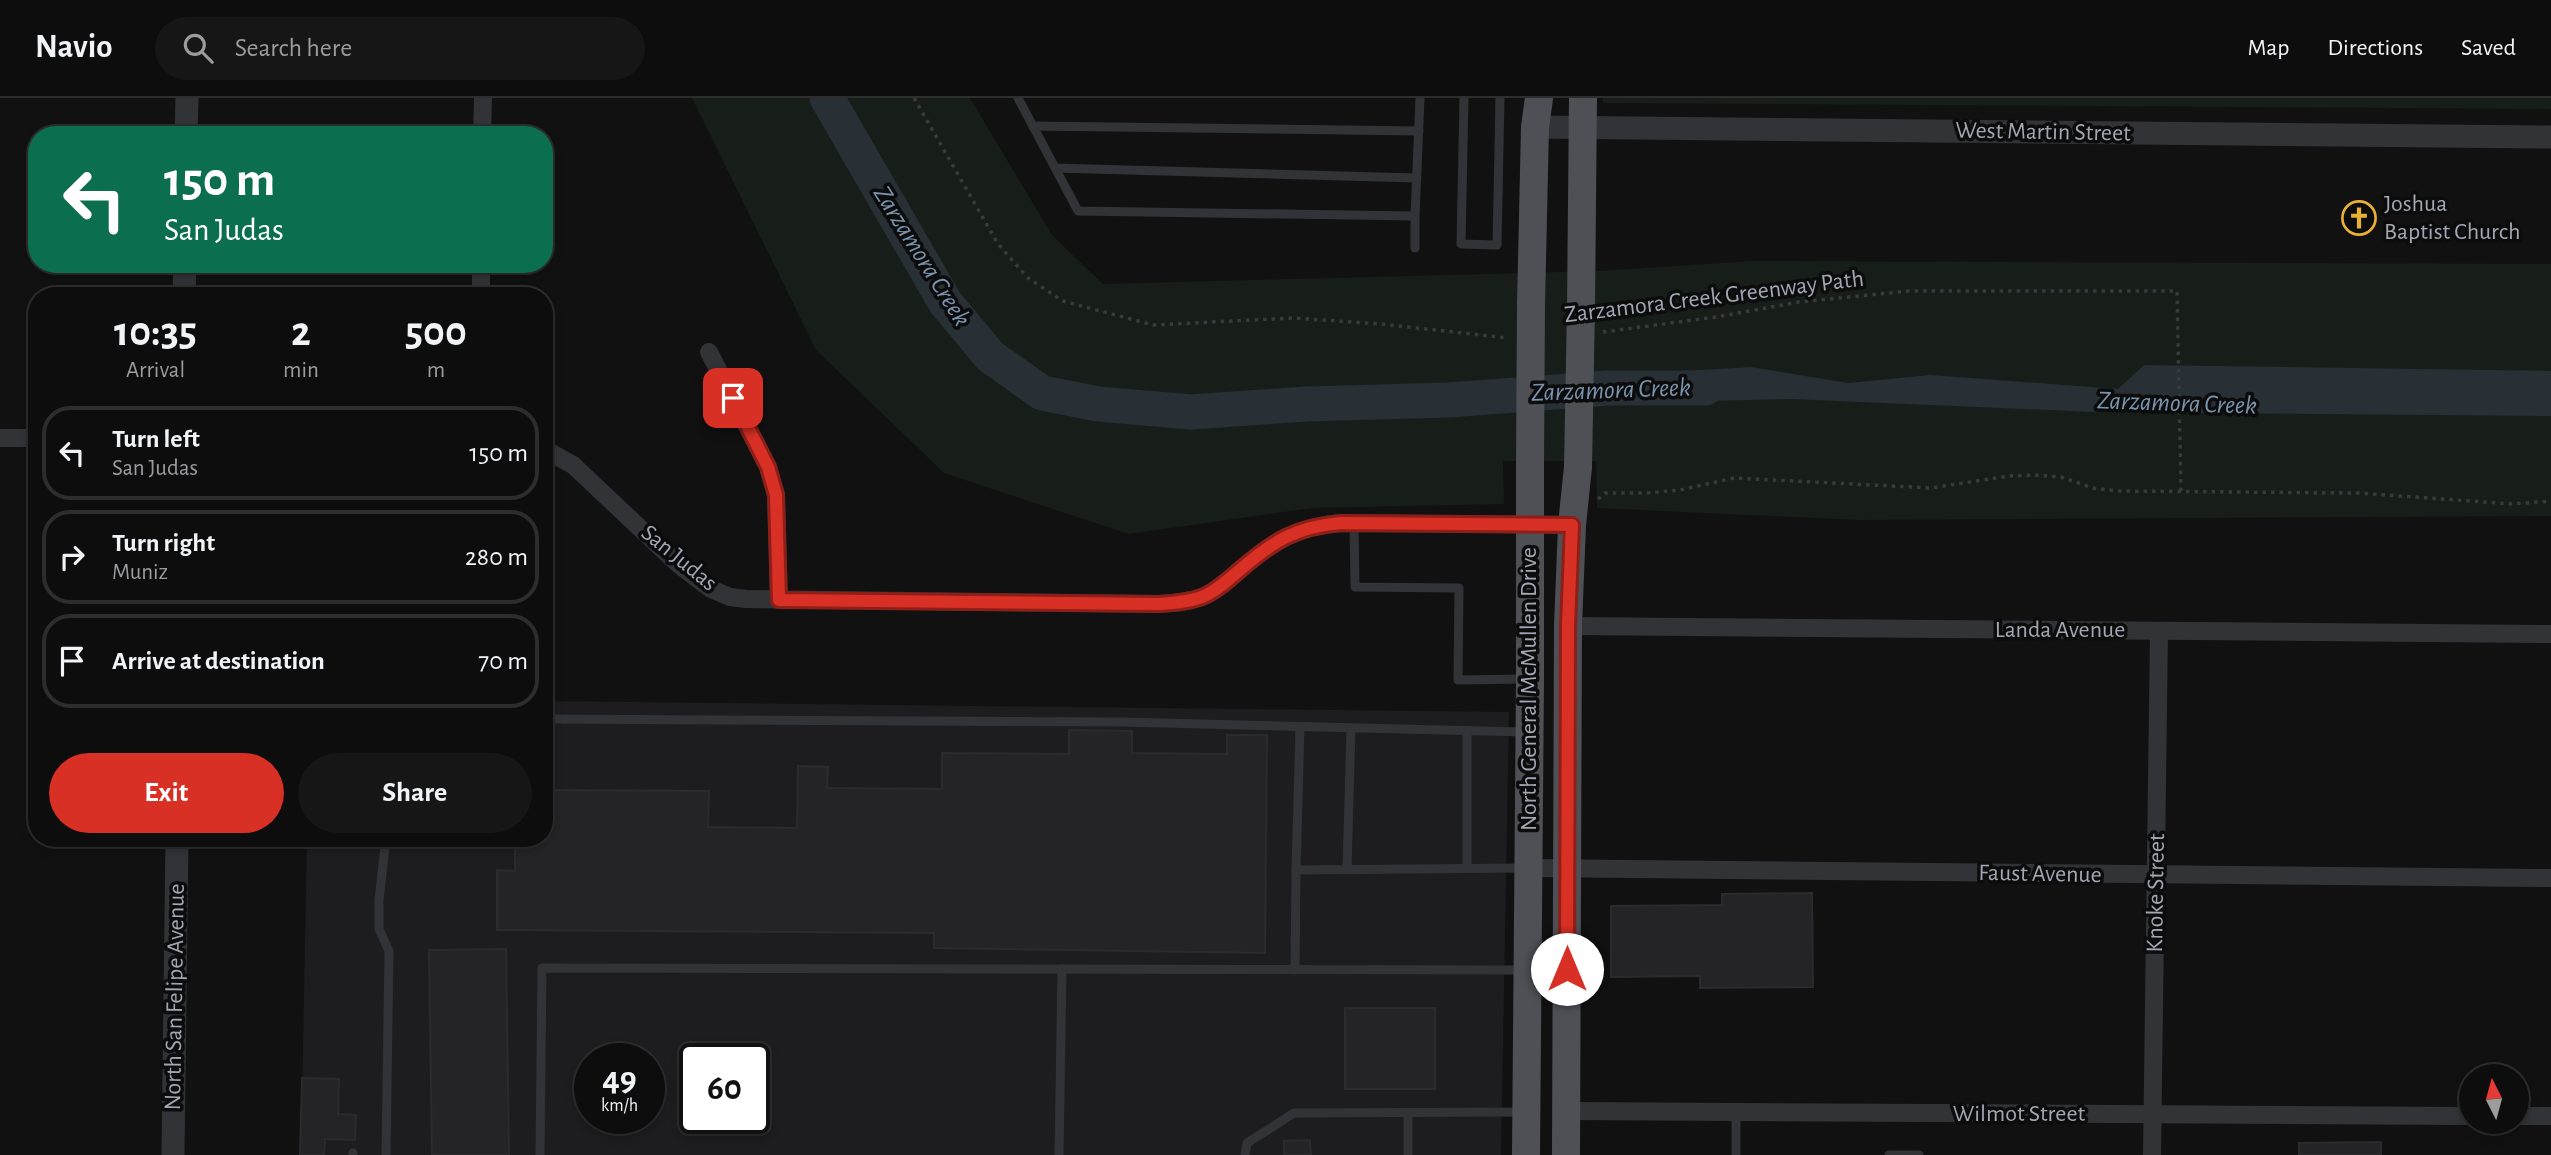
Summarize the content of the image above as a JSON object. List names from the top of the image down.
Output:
{
  "streets": {
    "main road": ["North General McMullen Drive"],
    "street": [
      "West Martin Street",
      "San Judas",
      "Landa Avenue",
      "Faust Avenue",
      "Knoke Street",
      "North San Felipe Avenue",
      "Wilmot Street"
    ],
    "path": ["Zarzamora Creek Greenway Path"]
  },
  "crossings": [
    ["West Martin Street", "North General McMullen Drive"],
    ["San Judas", "North General McMullen Drive"],
    ["Landa Avenue", "North General McMullen Drive"],
    ["Landa Avenue", "Knoke Street"],
    ["North General McMullen Drive", "Faust Avenue"],
    ["North General McMullen Drive", "Wilmot Street"],
    ["Faust Avenue", "Knoke Street"],
    ["Knoke Street", "Wilmot Street"]
  ],
  "water": ["Zarzamora Creek"],
  "places": {
    "church": ["Joshua Baptist Church"]
  },
  "north": "top",
  "page": {
    "header": "Navio",
    "search": "Search here",
    "nav": ["Map", "Directions", "Saved"],
    "turn": ["150 m", "San Judas"],
    "eta": [
      "10:35",
      "Arrival",
      "2",
      "min",
      "500",
      "m"
    ],
    "list": [
      {
        "name": "Turn left",
        "note": "San Judas",
        "value": "150 m"
      },
      {
        "name": "Turn right",
        "note": "Muniz",
        "value": "280 m"
      },
      {
        "name": "Arrive at destination",
        "value": "70 m"
      }
    ],
    "buttons": ["Exit", "Share"],
    "speed": "49 km/h",
    "limit": "60"
  }
}
